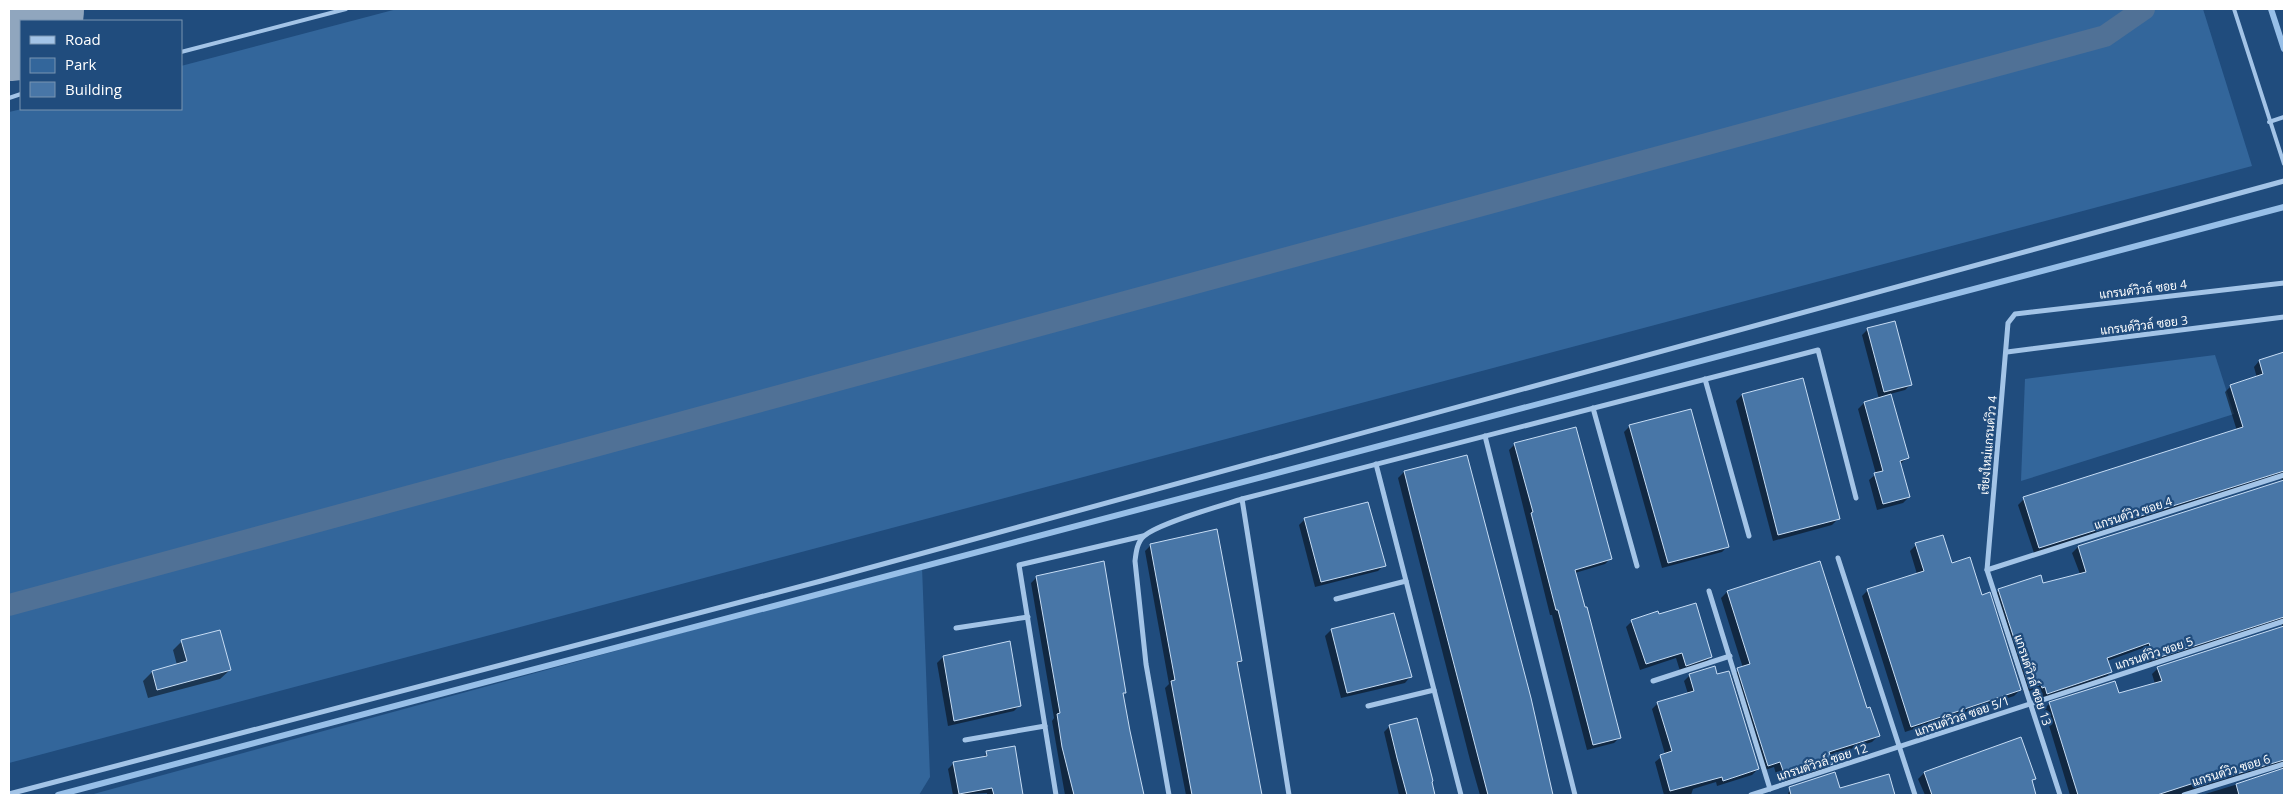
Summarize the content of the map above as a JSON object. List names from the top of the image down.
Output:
{
  "streets": {
    "street": [
      "แกรนด์วิวล์ ซอย 4",
      "แกรนด์วิวล์ ซอย 3",
      "เชียงใหม่แกรนด์วิว 4",
      "แกรนด์วิว ซอย 4",
      "แกรนด์วิว ซอย 5",
      "แกรนด์วิวล์ ซอย 13",
      "แกรนด์วิวล์ ซอย 5/1",
      "แกรนด์วิวล์ ซอย 12",
      "แกรนด์วิว ซอย 6"
    ]
  },
  "crossings": [
    ["แกรนด์วิวล์ ซอย 4", "เชียงใหม่แกรนด์วิว 4"],
    ["แกรนด์วิวล์ ซอย 3", "เชียงใหม่แกรนด์วิว 4"],
    ["เชียงใหม่แกรนด์วิว 4", "แกรนด์วิว ซอย 4"],
    ["เชียงใหม่แกรนด์วิว 4", "แกรนด์วิวล์ ซอย 13"],
    ["แกรนด์วิว ซอย 4", "แกรนด์วิวล์ ซอย 13"],
    ["แกรนด์วิว ซอย 5", "แกรนด์วิวล์ ซอย 13"],
    ["แกรนด์วิว ซอย 5", "แกรนด์วิวล์ ซอย 5/1"],
    ["แกรนด์วิวล์ ซอย 13", "แกรนด์วิวล์ ซอย 5/1"],
    ["แกรนด์วิวล์ ซอย 5/1", "แกรนด์วิวล์ ซอย 12"]
  ],
  "legend": ["Road", "Park", "Building"]
}
